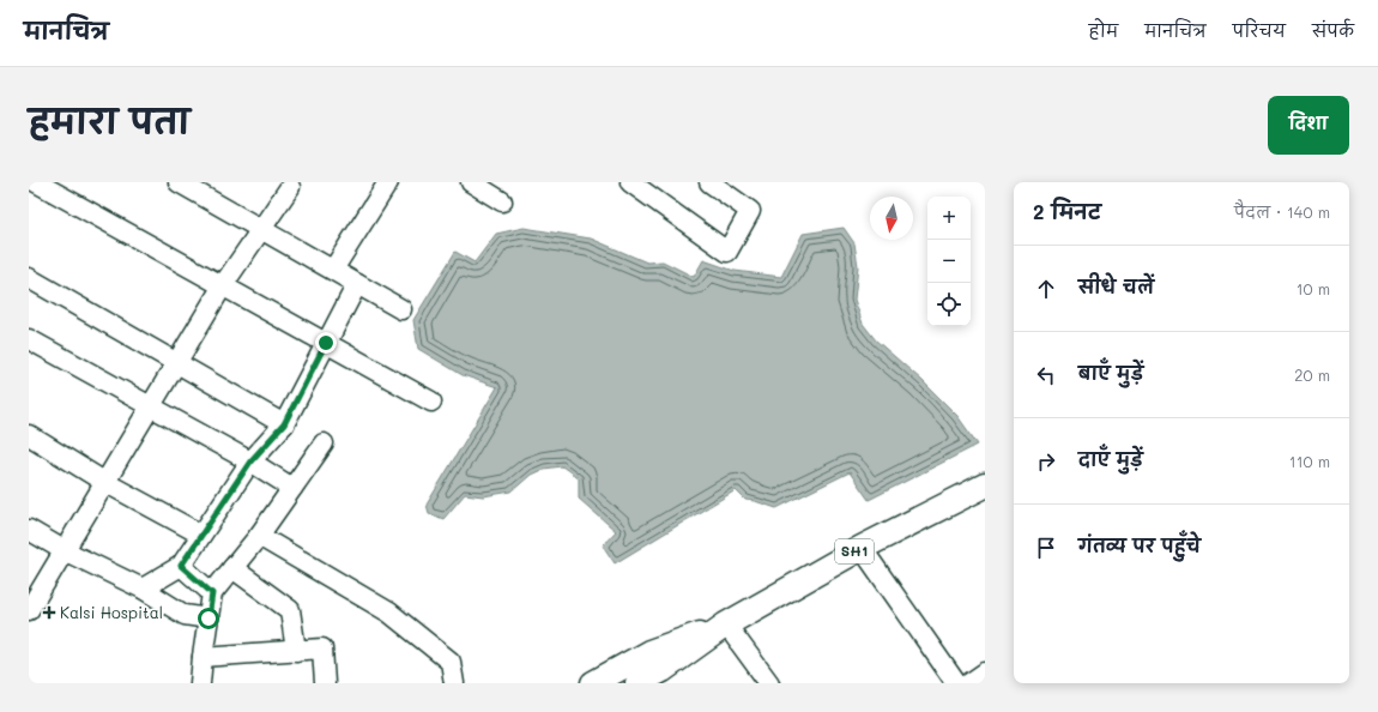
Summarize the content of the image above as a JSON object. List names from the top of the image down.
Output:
{
  "streets": {
    "main road": ["SH1"]
  },
  "places": {
    "health": ["Kalsi Hospital"]
  },
  "north": "bottom",
  "page": {
    "header": "मानचित्र",
    "nav": [
      "होम",
      "मानचित्र",
      "परिचय",
      "संपर्क"
    ],
    "title": "हमारा पता",
    "buttons": "दिशा",
    "heading": ["2 मिनट", "पैदल · 140 m"],
    "map_buttons": ["+", "−"],
    "list": [
      ["सीधे चलें", "10 m"],
      ["बाएँ मुड़ें", "20 m"],
      ["दाएँ मुड़ें", "110 m"],
      "गंतव्य पर पहुँचे"
    ]
  }
}
